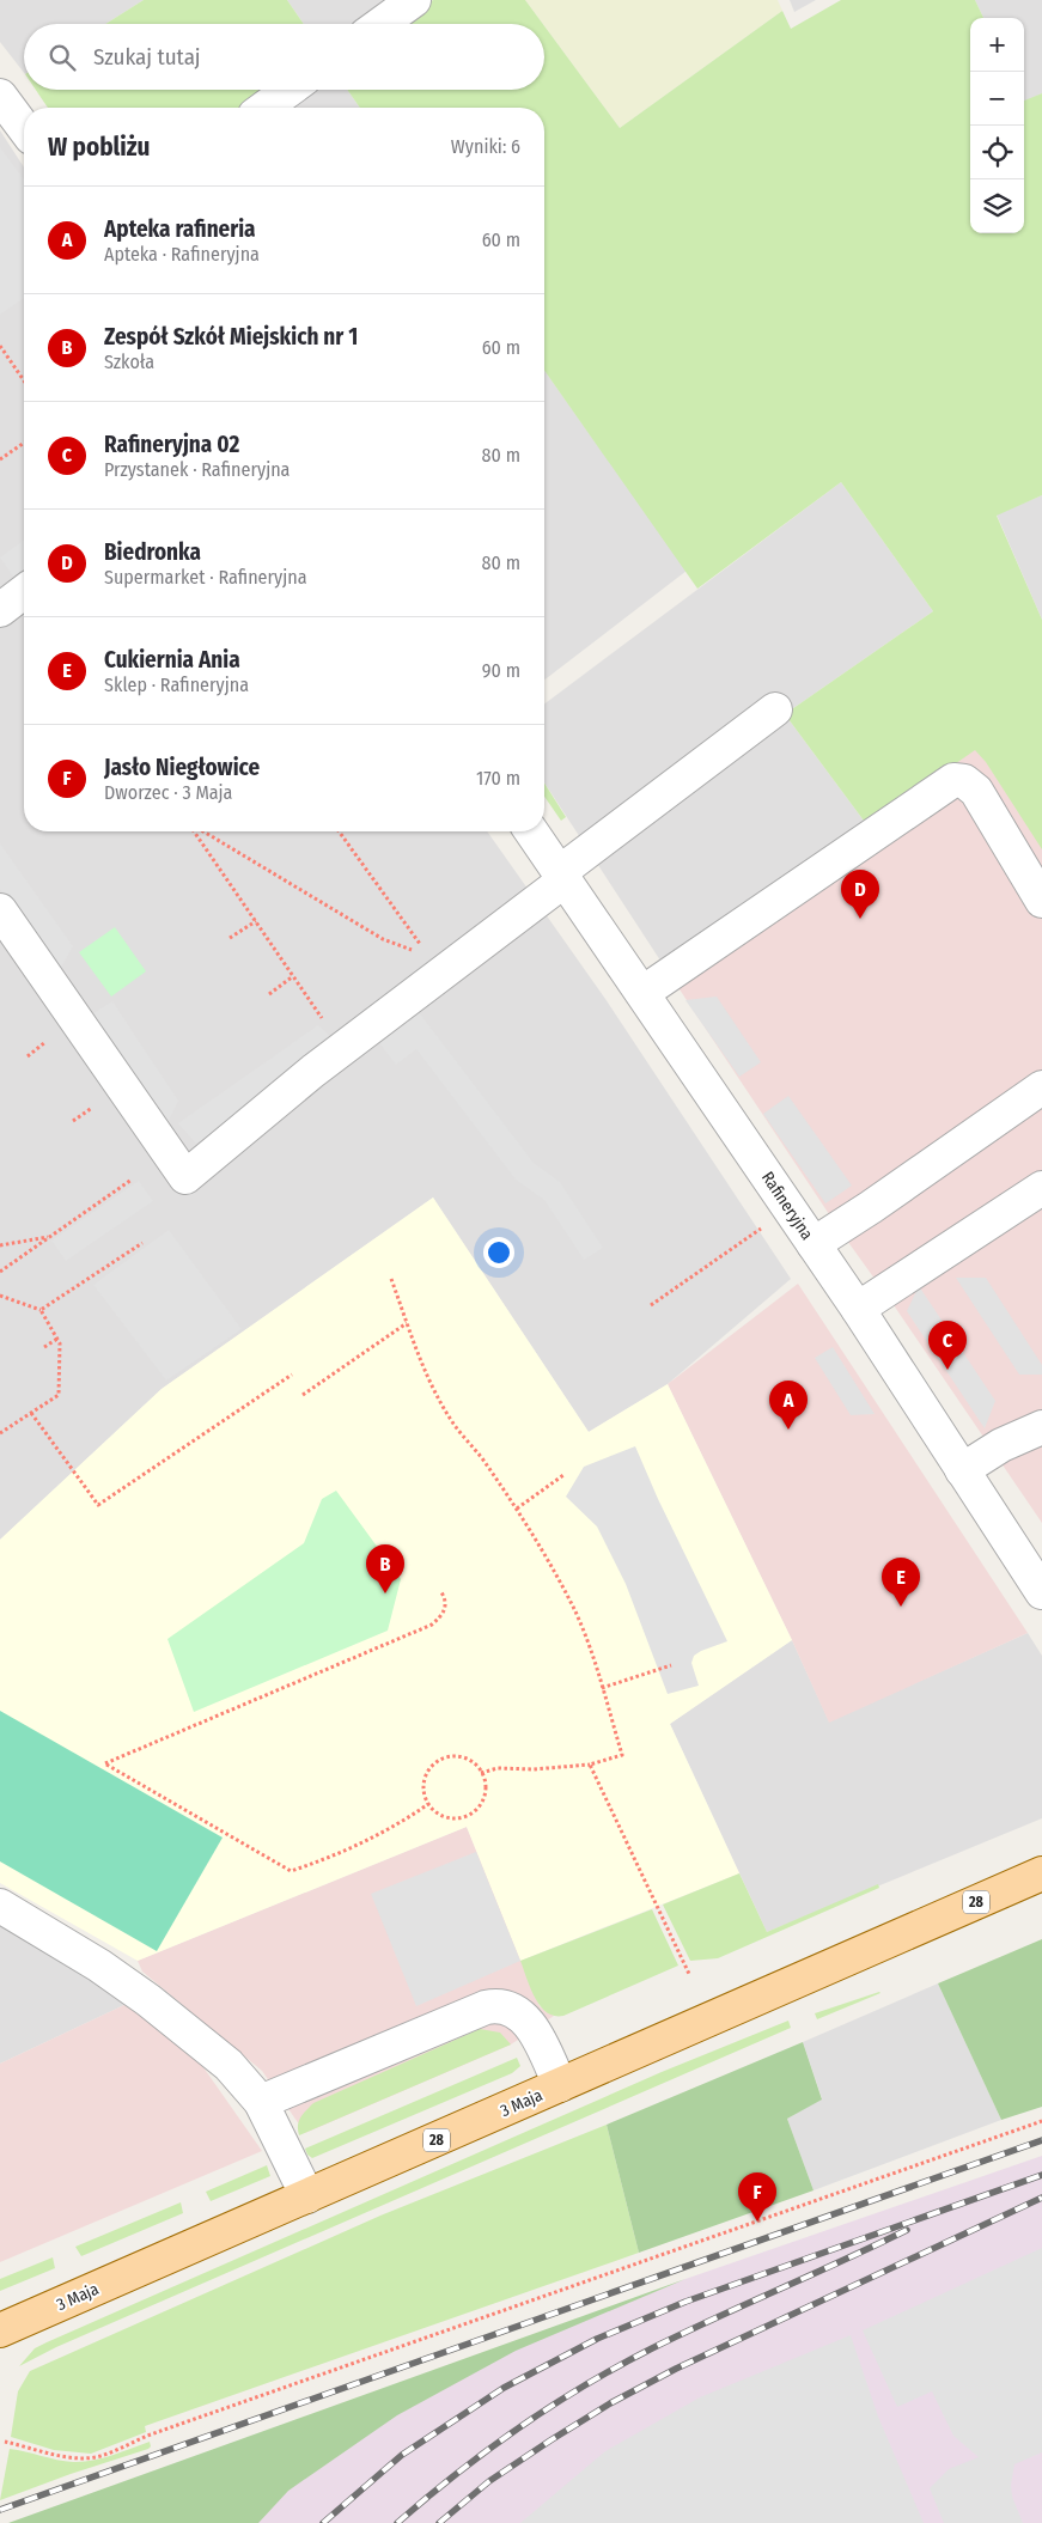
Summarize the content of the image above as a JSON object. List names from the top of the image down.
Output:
{
  "streets": {
    "main road": ["28", "3 Maja"],
    "street": ["Rafineryjna"]
  },
  "page": {
    "map_buttons": ["+", "−"],
    "search": "Szukaj tutaj",
    "heading": ["W pobliżu", "Wyniki: 6"],
    "list": [
      {
        "mark": "A",
        "name": "Apteka rafineria",
        "note": "Apteka · Rafineryjna",
        "value": "60 m"
      },
      {
        "mark": "B",
        "name": "Zespół Szkół Miejskich nr 1",
        "note": "Szkoła",
        "value": "60 m"
      },
      {
        "mark": "C",
        "name": "Rafineryjna 02",
        "note": "Przystanek · Rafineryjna",
        "value": "80 m"
      },
      {
        "mark": "D",
        "name": "Biedronka",
        "note": "Supermarket · Rafineryjna",
        "value": "80 m"
      },
      {
        "mark": "E",
        "name": "Cukiernia Ania",
        "note": "Sklep · Rafineryjna",
        "value": "90 m"
      },
      {
        "mark": "F",
        "name": "Jasło Niegłowice",
        "note": "Dworzec · 3 Maja",
        "value": "170 m"
      }
    ],
    "pins": [
      "D",
      "C",
      "A",
      "B",
      "E",
      "F"
    ]
  }
}
